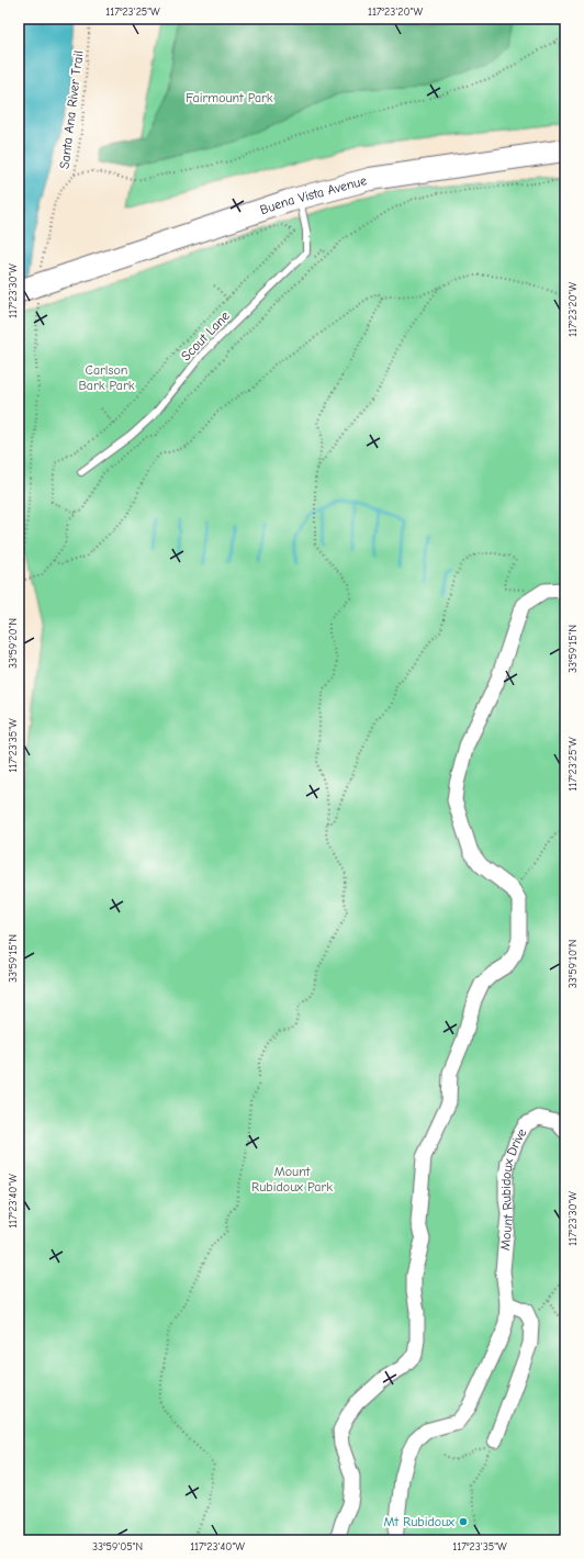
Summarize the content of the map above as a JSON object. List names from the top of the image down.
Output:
{
  "streets": {
    "main road": ["Buena Vista Avenue"],
    "street": ["Mount Rubidoux Drive"],
    "lane": ["Scout Lane"],
    "path": ["Santa Ana River Trail"]
  },
  "parks": ["Fairmount Park", "Carlson Bark Park", "Mount Rubidoux Park"],
  "places": ["Mt Rubidoux"],
  "coordinates": [
    "117°23'25\"W",
    "117°23'20\"W",
    "117°23'30\"W",
    "33°59'20\"N",
    "33°59'15\"N",
    "117°23'35\"W",
    "33°59'10\"N",
    "117°23'40\"W",
    "33°59'05\"N"
  ]
}
